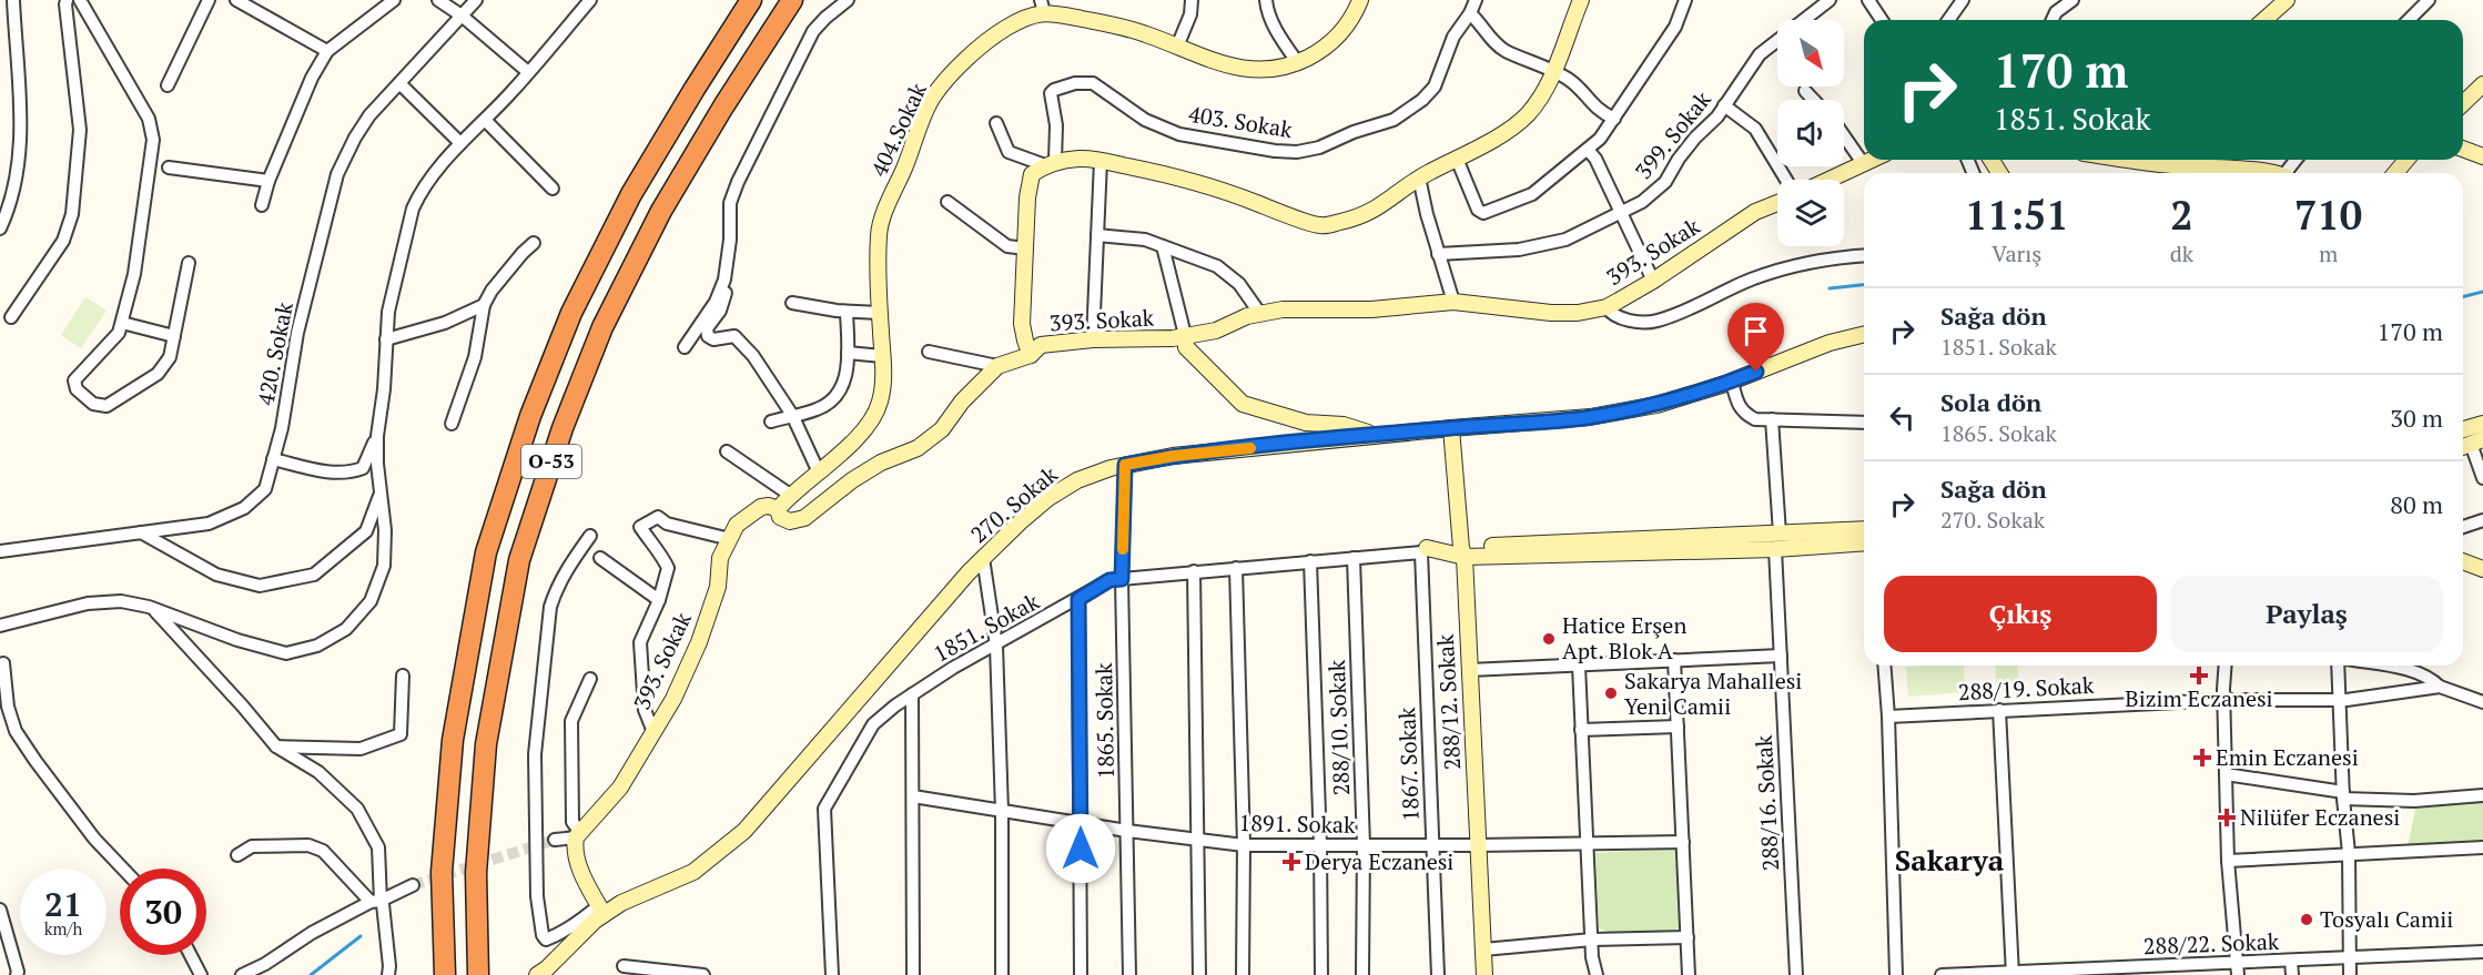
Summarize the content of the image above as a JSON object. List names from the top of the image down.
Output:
{
  "streets": {
    "highway": ["O-53"],
    "street": [
      "403. Sokak",
      "404.Sokak",
      "399. Sokak",
      "393. Sokak",
      "420. Sokak",
      "270. Sokak",
      "1851. Sokak",
      "288/19. Sokak",
      "288/12. Sokak",
      "1865. Sokak",
      "288/10. Sokak",
      "1867. Sokak",
      "288/16. Sokak",
      "1891. Sokak",
      "288/22. Sokak"
    ]
  },
  "crossings": [
    ["404.Sokak", "393. Sokak"],
    ["270. Sokak", "288/12. Sokak"],
    ["270. Sokak", "1865. Sokak"],
    ["1851. Sokak", "1865. Sokak"],
    ["1851. Sokak", "288/10. Sokak"],
    ["1851. Sokak", "1867. Sokak"],
    ["288/12. Sokak", "1891. Sokak"],
    ["1865. Sokak", "1891. Sokak"],
    ["288/10. Sokak", "1891. Sokak"],
    ["1867. Sokak", "1891. Sokak"]
  ],
  "districts": ["Sakarya"],
  "places": {
    "other": ["Hatice Erşen Apt. Blok A", "Sakarya Mahallesi Yeni Camii", "Tosyalı Camii"],
    "health": [
      "Bizim Eczanesi",
      "Emin Eczanesi",
      "Nilüfer Eczanesi",
      "Derya Eczanesi"
    ]
  },
  "north": "bottom right",
  "page": {
    "turn": ["170 m", "1851. Sokak"],
    "eta": [
      "11:51",
      "Varış",
      "2",
      "dk",
      "710",
      "m"
    ],
    "list": [
      {
        "name": "Sağa dön",
        "note": "1851. Sokak",
        "value": "170 m"
      },
      {
        "name": "Sola dön",
        "note": "1865. Sokak",
        "value": "30 m"
      },
      {
        "name": "Sağa dön",
        "note": "270. Sokak",
        "value": "80 m"
      }
    ],
    "buttons": ["Çıkış", "Paylaş"],
    "speed": "21 km/h",
    "limit": "30"
  }
}
